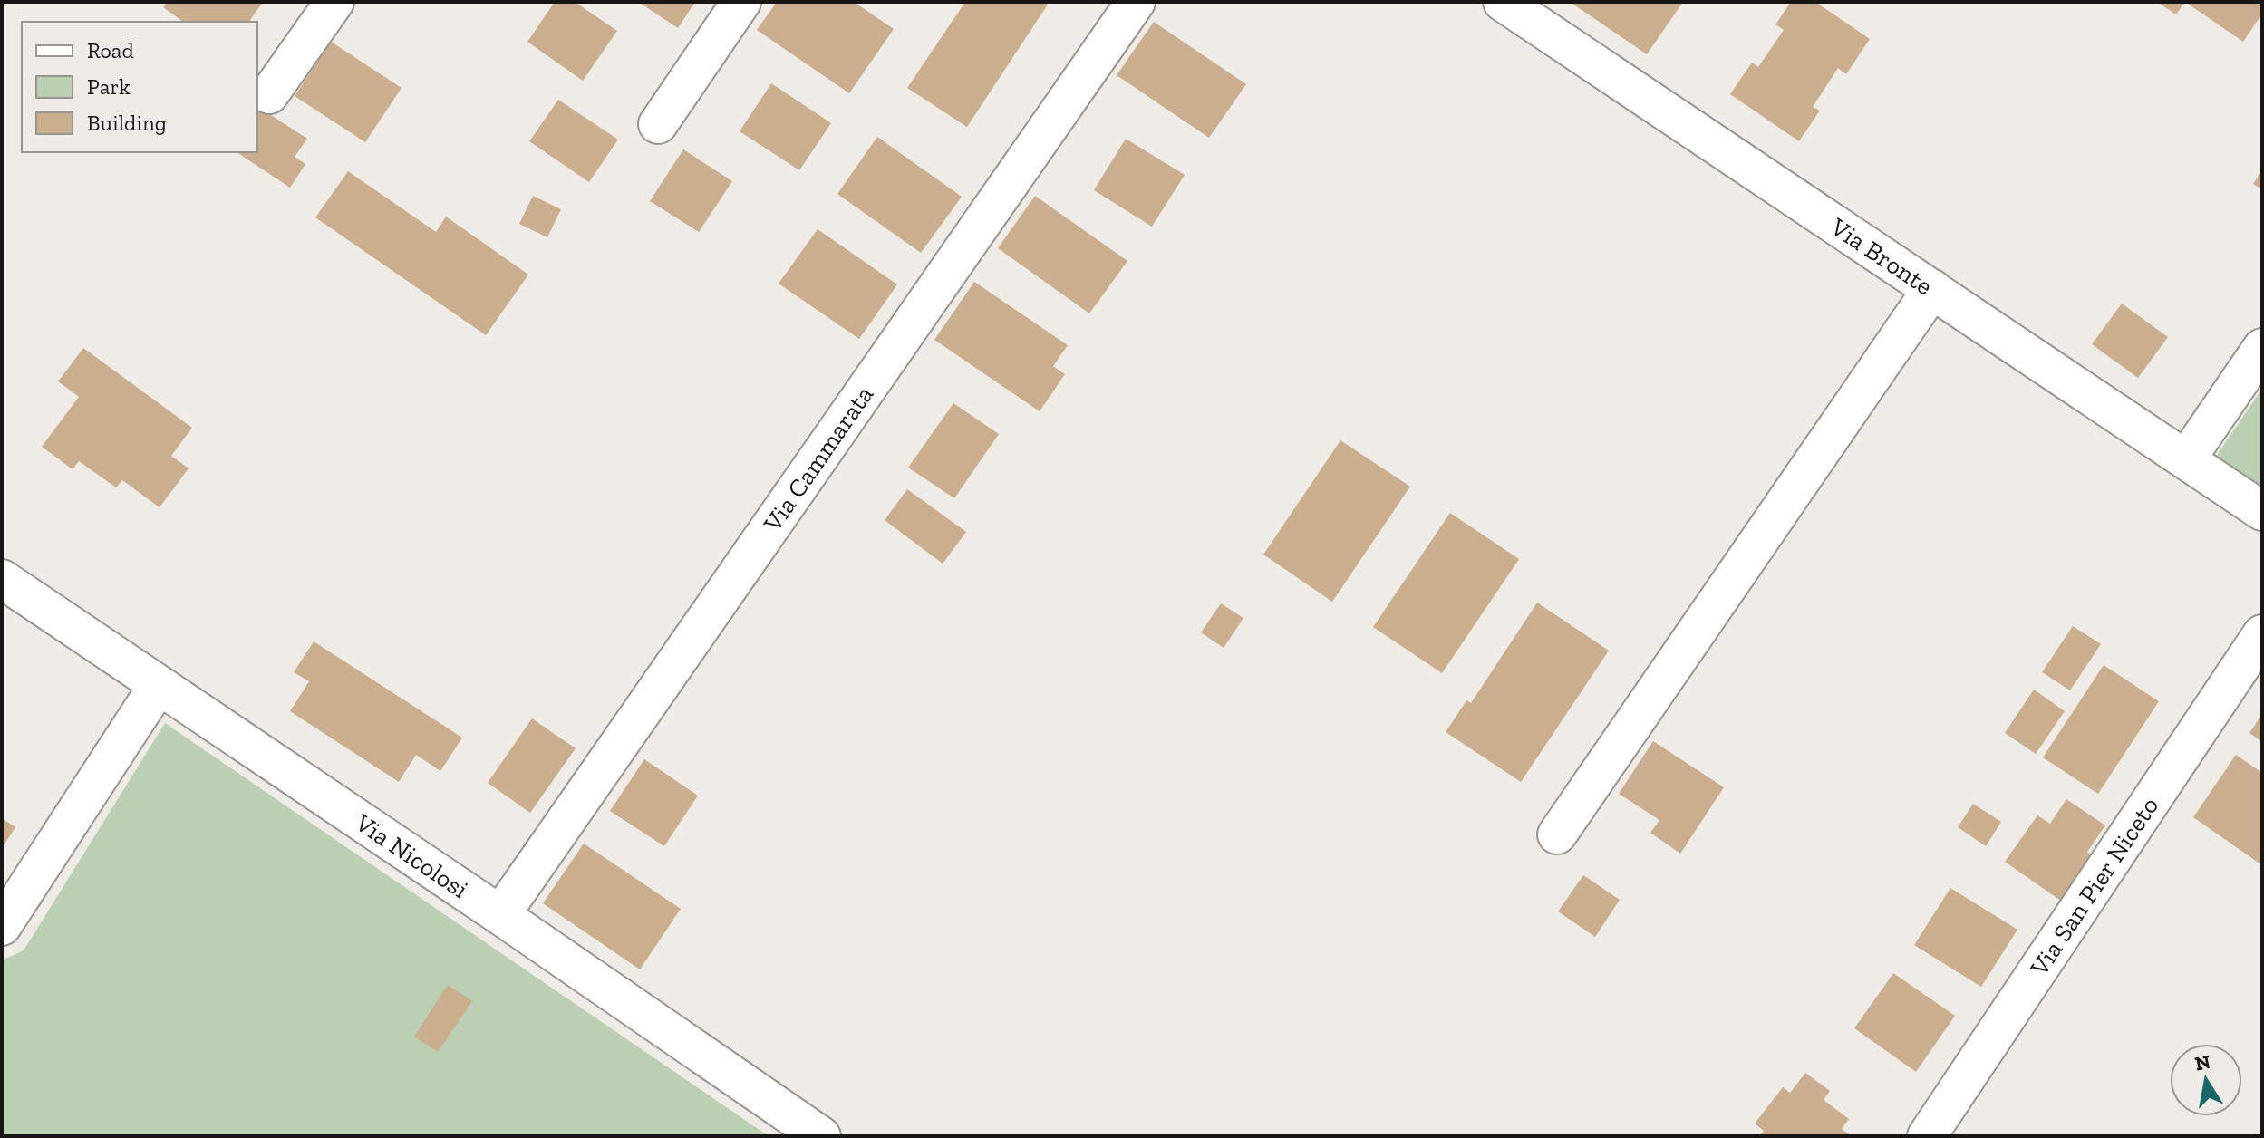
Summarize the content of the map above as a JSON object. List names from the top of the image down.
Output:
{
  "streets": {
    "street": [
      "Via Bronte",
      "Via Cammarata",
      "Via Nicolosi",
      "Via San Pier Niceto"
    ]
  },
  "crossings": [
    ["Via Cammarata", "Via Nicolosi"]
  ],
  "legend": ["Road", "Park", "Building"],
  "north": "top"
}
